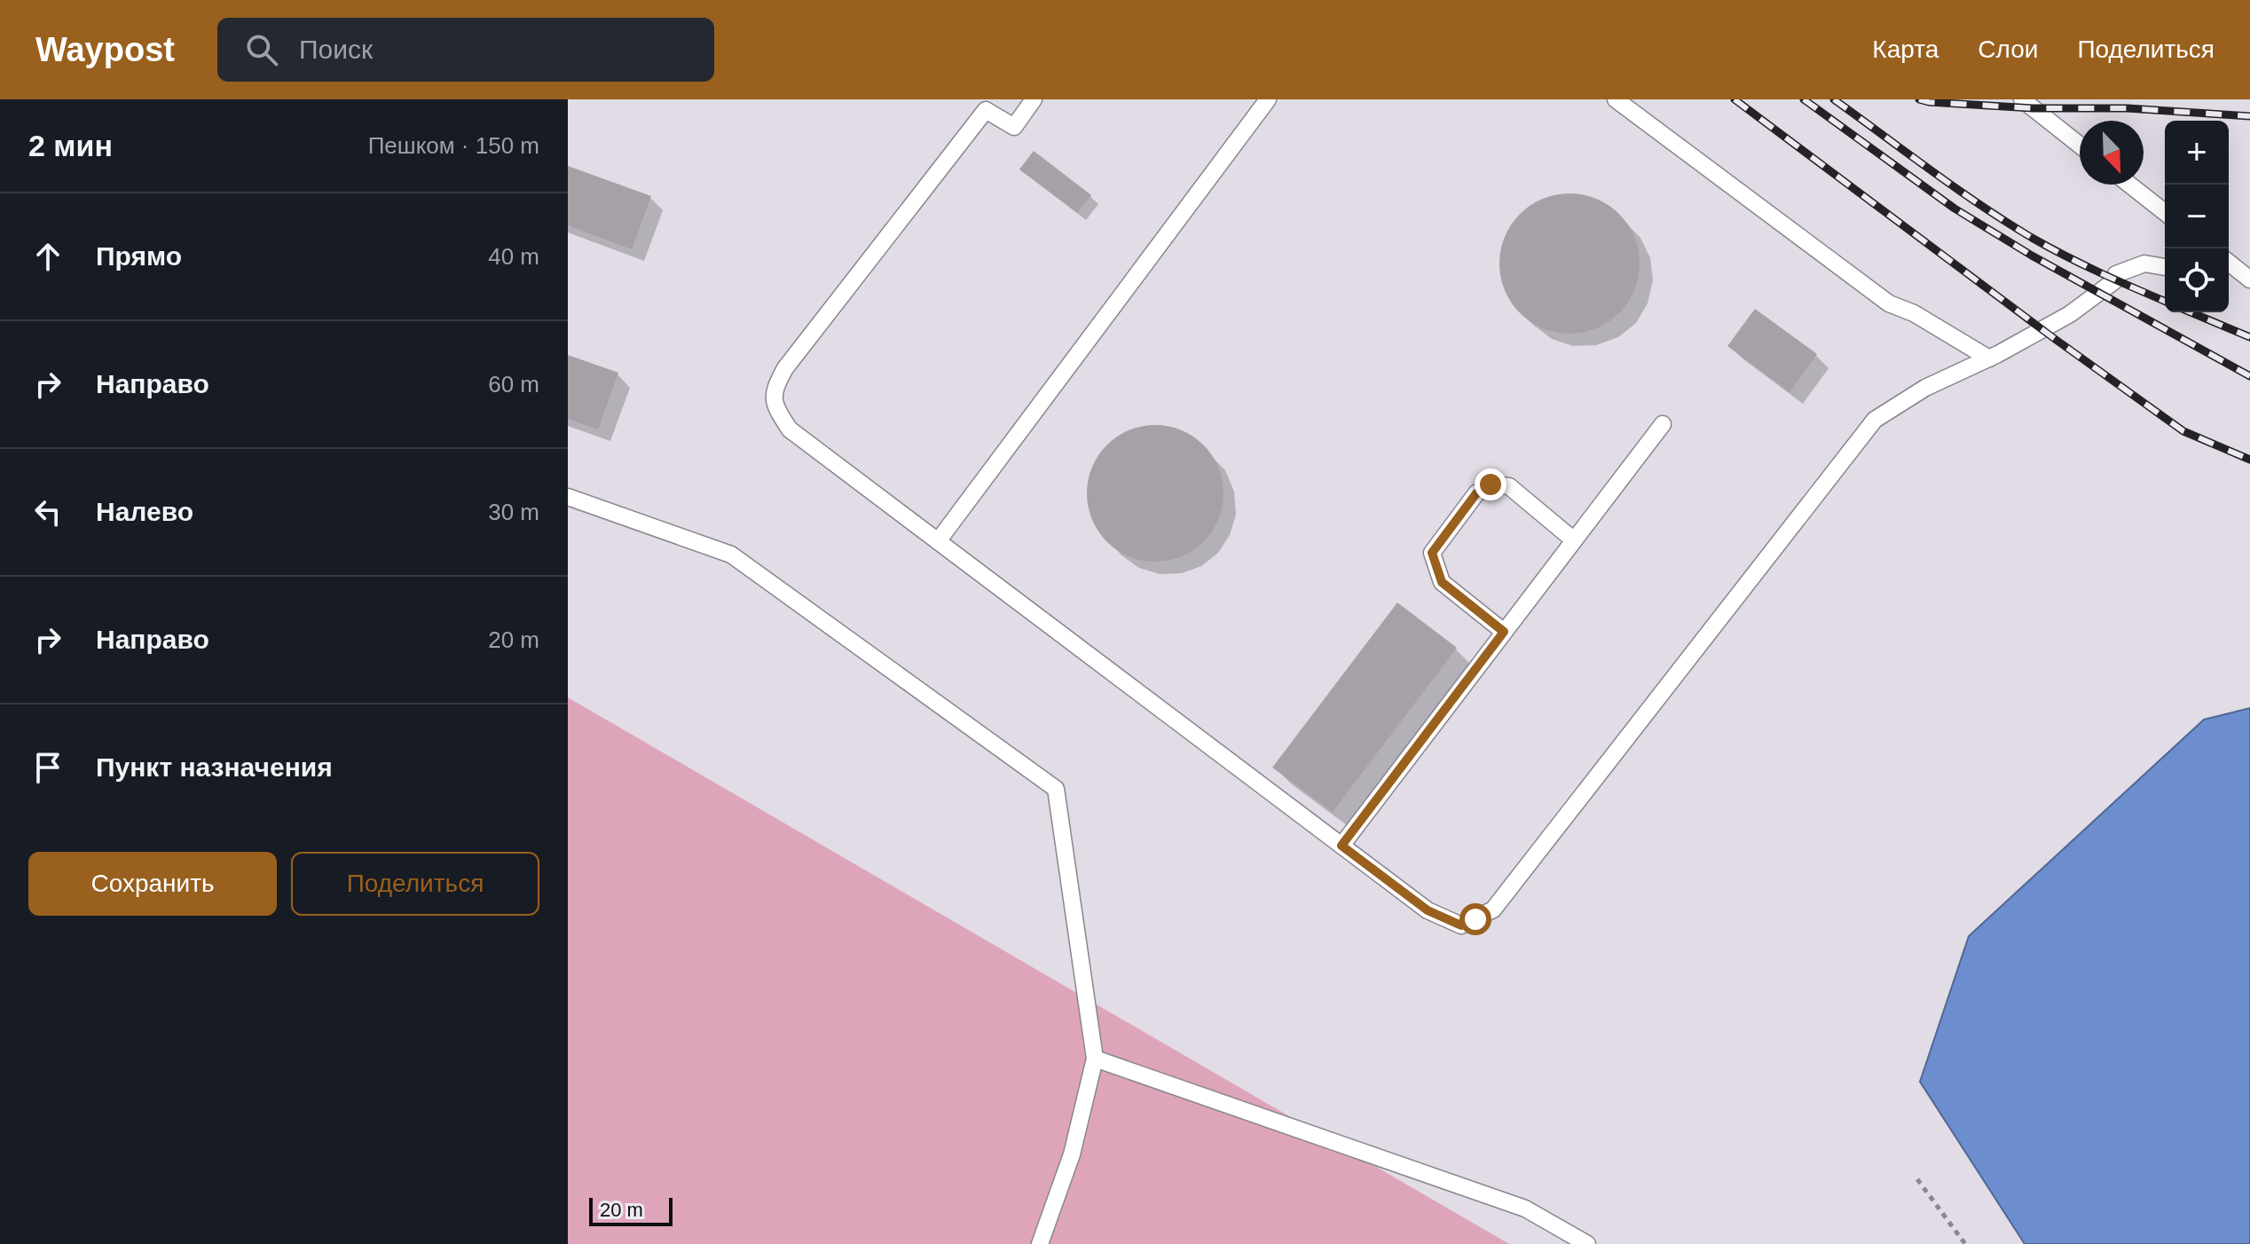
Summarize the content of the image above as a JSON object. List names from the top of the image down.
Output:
{
  "scale_bar": "20 m",
  "north": "bottom right",
  "page": {
    "header": "Waypost",
    "search": "Поиск",
    "nav": ["Карта", "Слои", "Поделиться"],
    "heading": ["2 мин", "Пешком · 150 m"],
    "map_buttons": ["+", "−"],
    "list": [
      ["Прямо", "40 m"],
      ["Направо", "60 m"],
      ["Налево", "30 m"],
      ["Направо", "20 m"],
      "Пункт назначения"
    ],
    "buttons": ["Сохранить", "Поделиться"],
    "scale": "20 m"
  }
}
